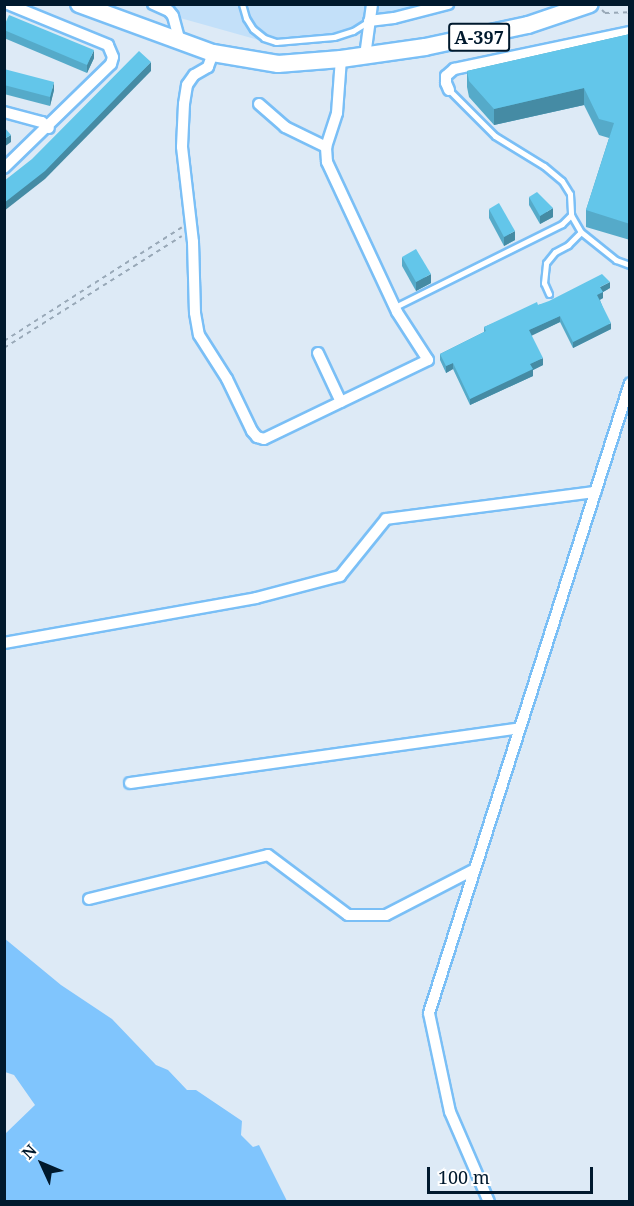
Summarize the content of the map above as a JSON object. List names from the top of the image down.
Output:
{
  "streets": {
    "main road": ["A-397"]
  },
  "scale_bar": "100 m",
  "north": "top left"
}
